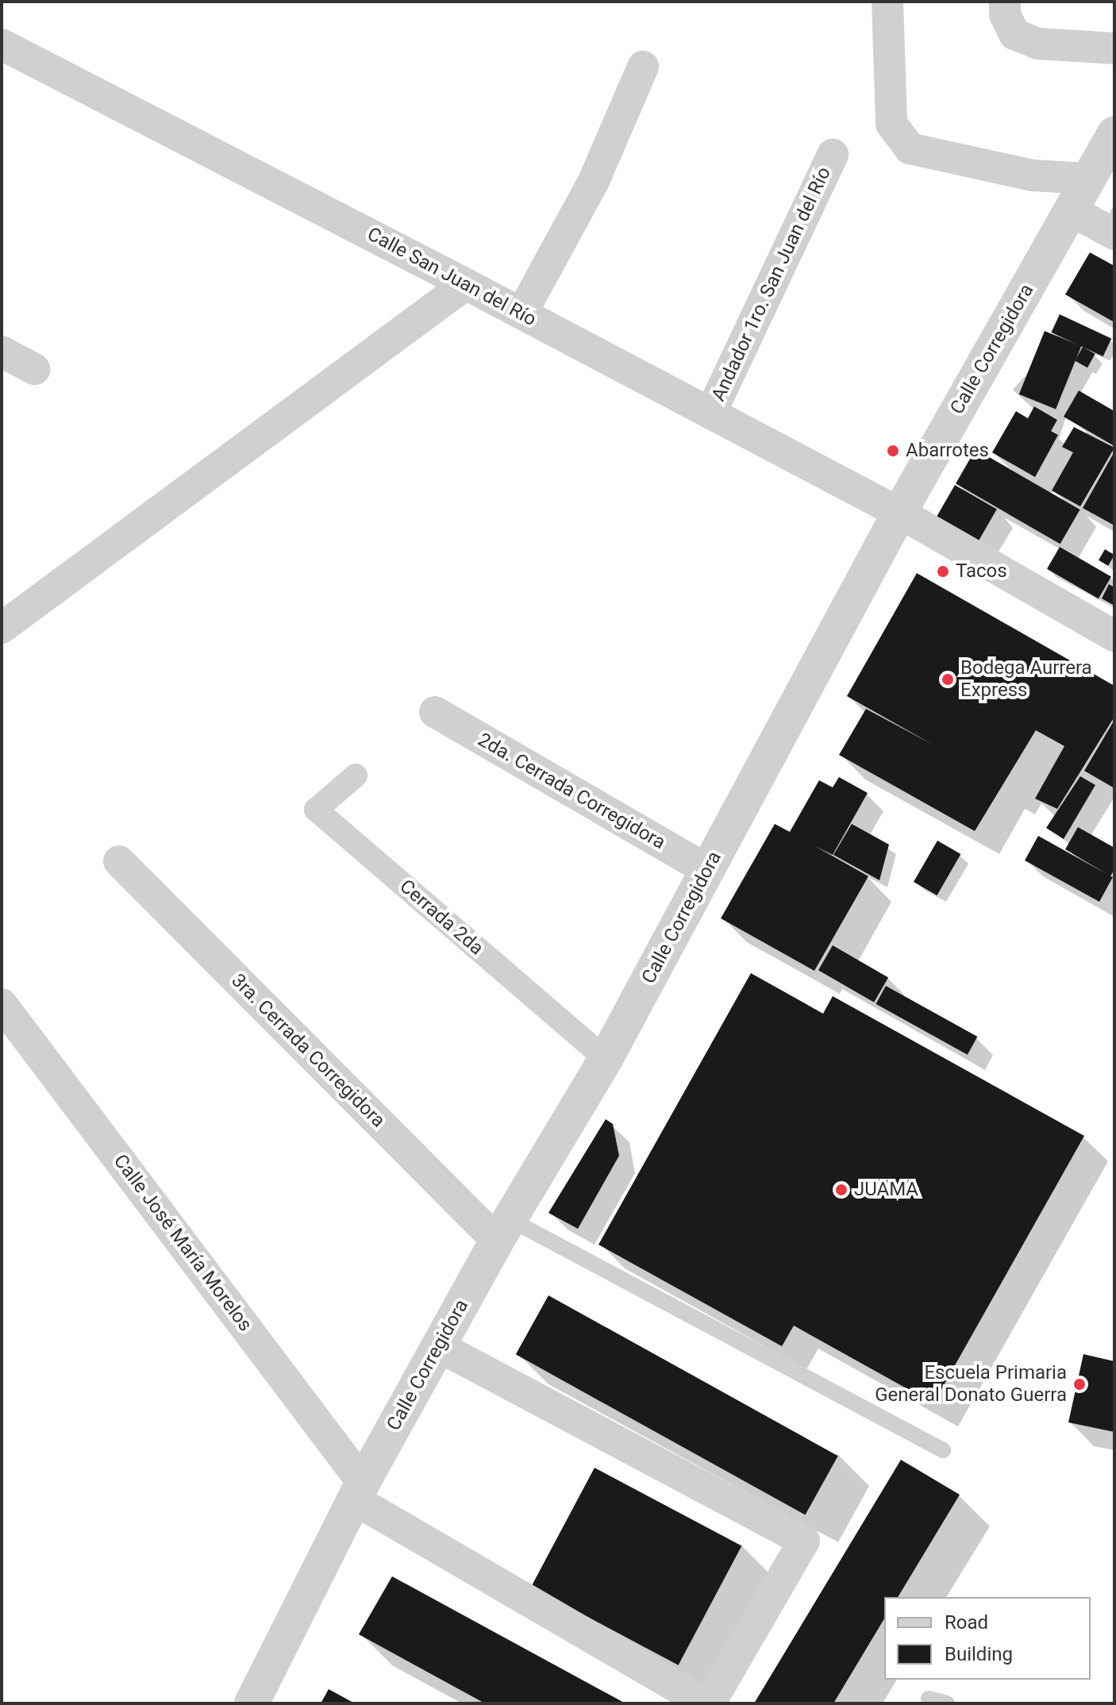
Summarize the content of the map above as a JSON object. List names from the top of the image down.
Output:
{
  "streets": {
    "street": [
      "Calle San Juan del Río",
      "Andador 1ro. San Juan del Río",
      "Calle Corregidora",
      "2da. Cerrada Corregidora",
      "Cerrada 2da",
      "3ra. Cerrada Corregidora",
      "Calle José María Morelos"
    ]
  },
  "crossings": [
    ["Calle San Juan del Río", "Andador 1ro. San Juan del Río"],
    ["Calle San Juan del Río", "Calle Corregidora"],
    ["Calle Corregidora", "2da. Cerrada Corregidora"],
    ["Calle Corregidora", "Cerrada 2da"],
    ["Calle Corregidora", "3ra. Cerrada Corregidora"],
    ["Calle Corregidora", "Calle José María Morelos"]
  ],
  "places": [
    "Abarrotes",
    "Tacos",
    "Bodega Aurrera Express",
    "JUAMA",
    "Escuela Primaria General Donato Guerra"
  ],
  "legend": ["Road", "Building"]
}
